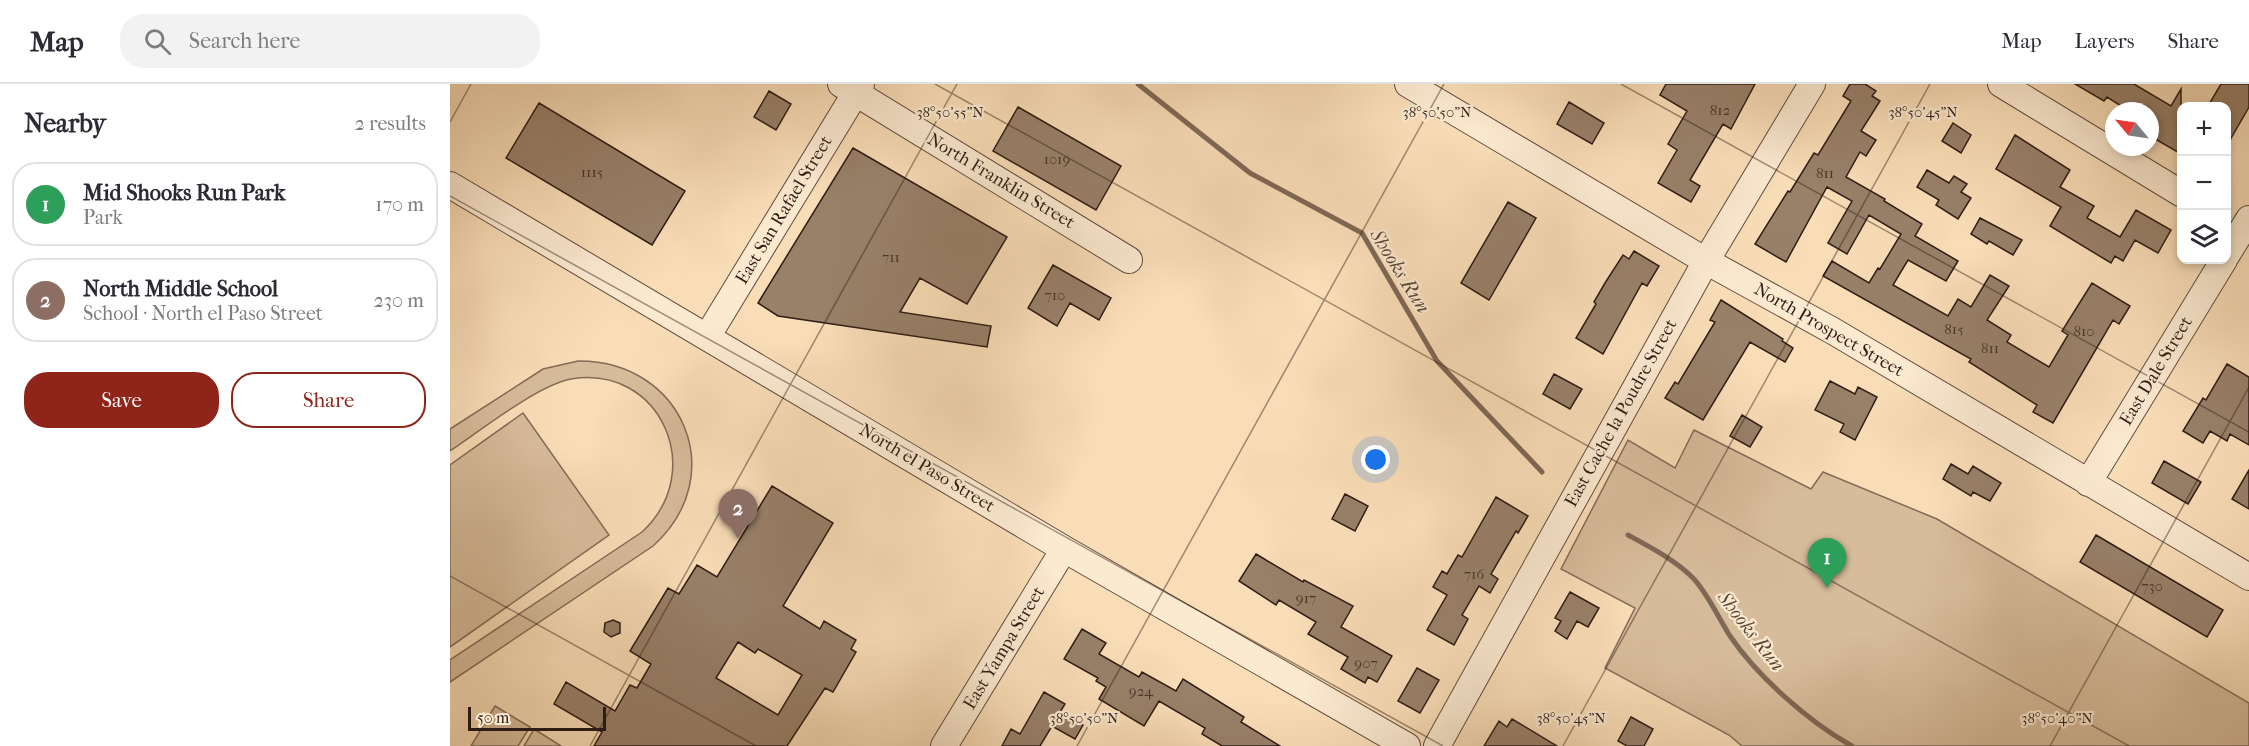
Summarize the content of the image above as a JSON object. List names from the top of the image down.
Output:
{
  "streets": {
    "street": [
      "North Franklin Street",
      "East San Rafael Street",
      "North Prospect Street",
      "East Dale Street",
      "East Cache la Poudre Street",
      "North el Paso Street",
      "East Yampa Street"
    ]
  },
  "crossings": [
    ["North Franklin Street", "East San Rafael Street"],
    ["East San Rafael Street", "North el Paso Street"],
    ["North Prospect Street", "East Dale Street"],
    ["North Prospect Street", "East Cache la Poudre Street"],
    ["North el Paso Street", "East Yampa Street"]
  ],
  "water": ["Shooks Run"],
  "house_numbers": [
    "812",
    "1019",
    "1115",
    "811",
    "711",
    "710",
    "815",
    "810",
    "811",
    "716",
    "730",
    "917",
    "907",
    "924"
  ],
  "scale_bar": "50 m",
  "north": "top left",
  "page": {
    "header": "Map",
    "search": "Search here",
    "nav": ["Map", "Layers", "Share"],
    "heading": ["Nearby", "2 results"],
    "map_buttons": ["+", "−"],
    "list": [
      {
        "mark": "1",
        "name": "Mid Shooks Run Park",
        "note": "Park",
        "value": "170 m"
      },
      {
        "mark": "2",
        "name": "North Middle School",
        "note": "School · North el Paso Street",
        "value": "230 m"
      }
    ],
    "buttons": ["Save", "Share"],
    "pins": ["2", "1"],
    "scale": "50 m"
  },
  "coordinates": [
    "38°50'55\"N",
    "38°50'50\"N",
    "38°50'45\"N",
    "38°50'40\"N"
  ]
}
